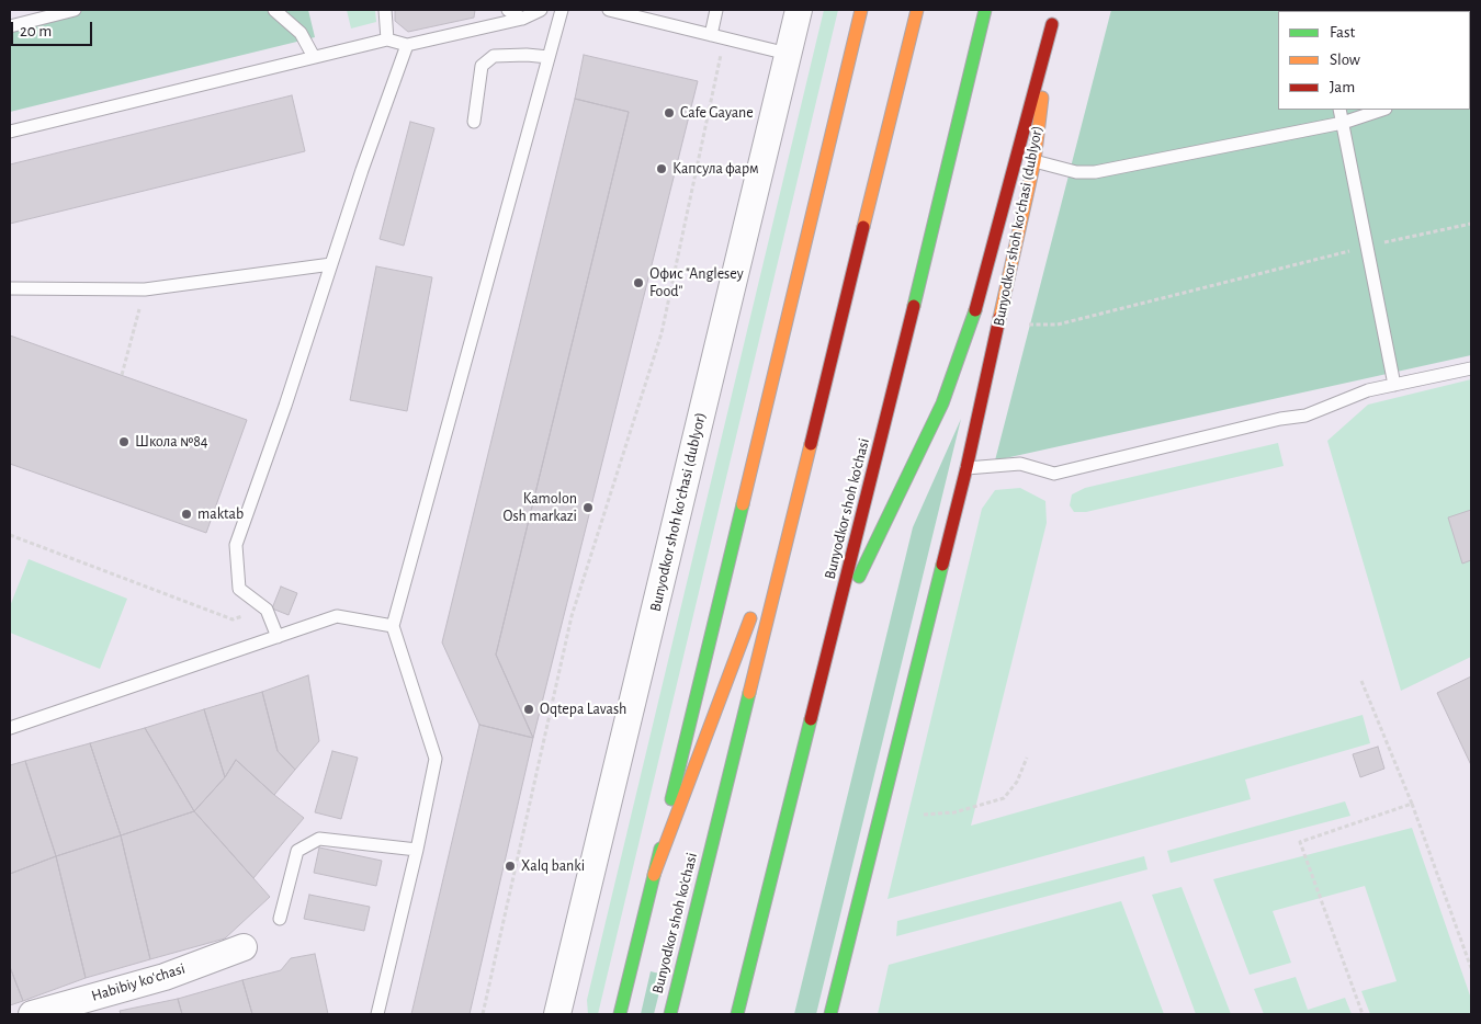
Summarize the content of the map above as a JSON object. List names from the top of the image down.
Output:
{
  "streets": {
    "main road": ["Bunyodkor shoh koʻchasi (dublyor)", "Bunyodkor shoh ko'chasi"],
    "street": ["Habibiy koʻchasi"]
  },
  "places": [
    "Cafe Gayane",
    "Капсула фарм",
    "Офис \"Anglesey Food\"",
    "Школа №84",
    "Kamolon Osh markazi",
    "maktab",
    "Oqtepa Lavash",
    "Xalq banki"
  ],
  "legend": ["Fast", "Slow", "Jam"],
  "scale_bar": "20 m"
}
